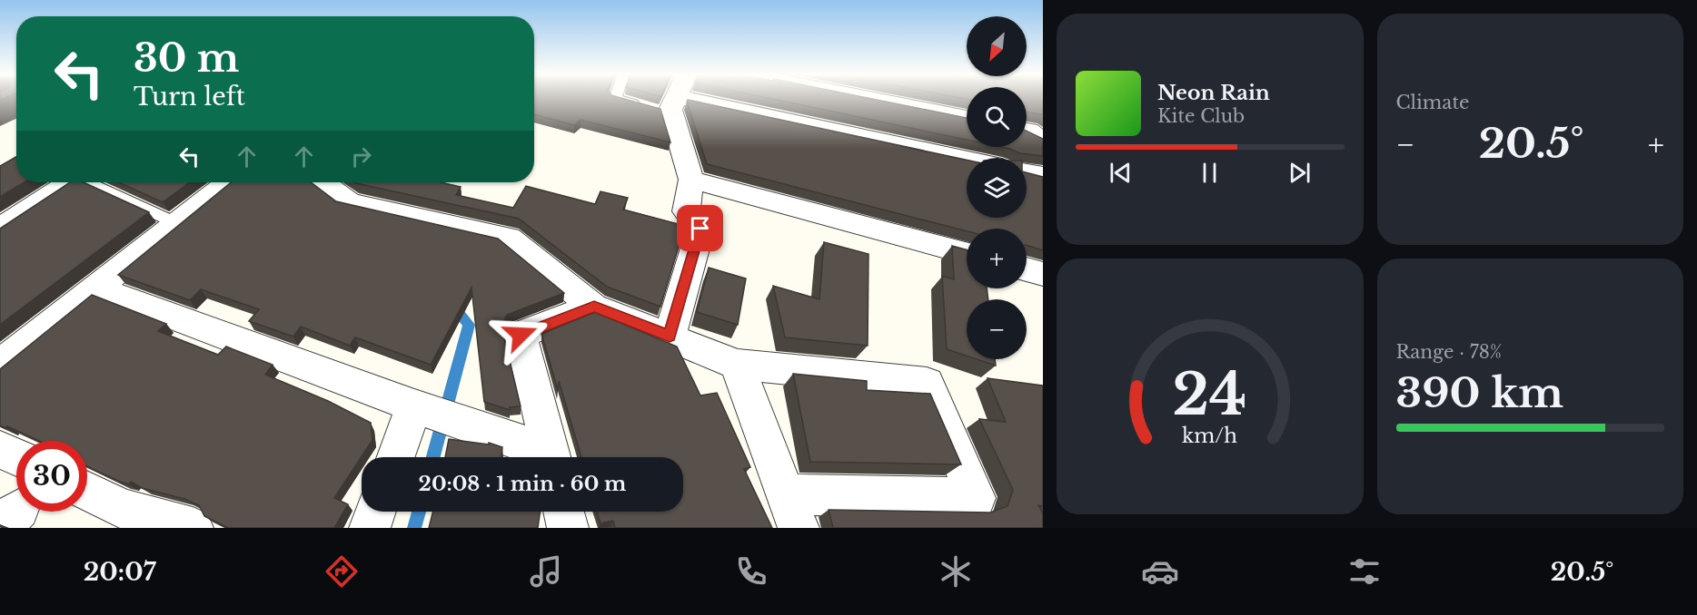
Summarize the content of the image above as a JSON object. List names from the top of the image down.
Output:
{
  "north": "bottom left",
  "page": {
    "tile": [
      "Climate",
      ["Range · 78%", "390 km"]
    ],
    "map_buttons": ["+", "−"],
    "turn": ["30 m", "Turn left"],
    "song": ["Neon Rain", "Kite Club"],
    "heat": ["−", "20.5°", "+"],
    "limit": "30",
    "trip": "20:08 · 1 min · 60 m",
    "tabs": ["20:07", "20.5°"],
    "gauge": ["24", "km/h"]
  }
}
